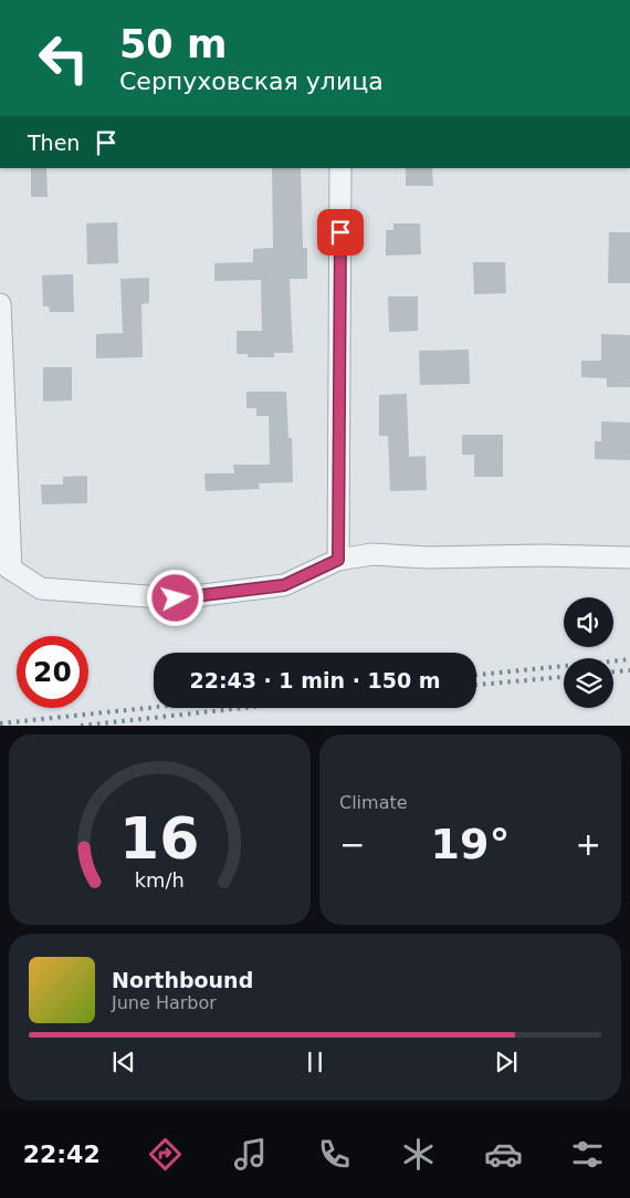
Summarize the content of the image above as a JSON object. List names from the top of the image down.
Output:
{
  "page": {
    "turn": ["50 m", "Серпуховская улица"],
    "then": "Then",
    "limit": "20",
    "trip": "22:43 · 1 min · 150 m",
    "tile": "Climate",
    "heat": ["−", "19°", "+"],
    "song": ["Northbound", "June Harbor"],
    "tabs": "22:42",
    "gauge": ["16", "km/h"]
  }
}
